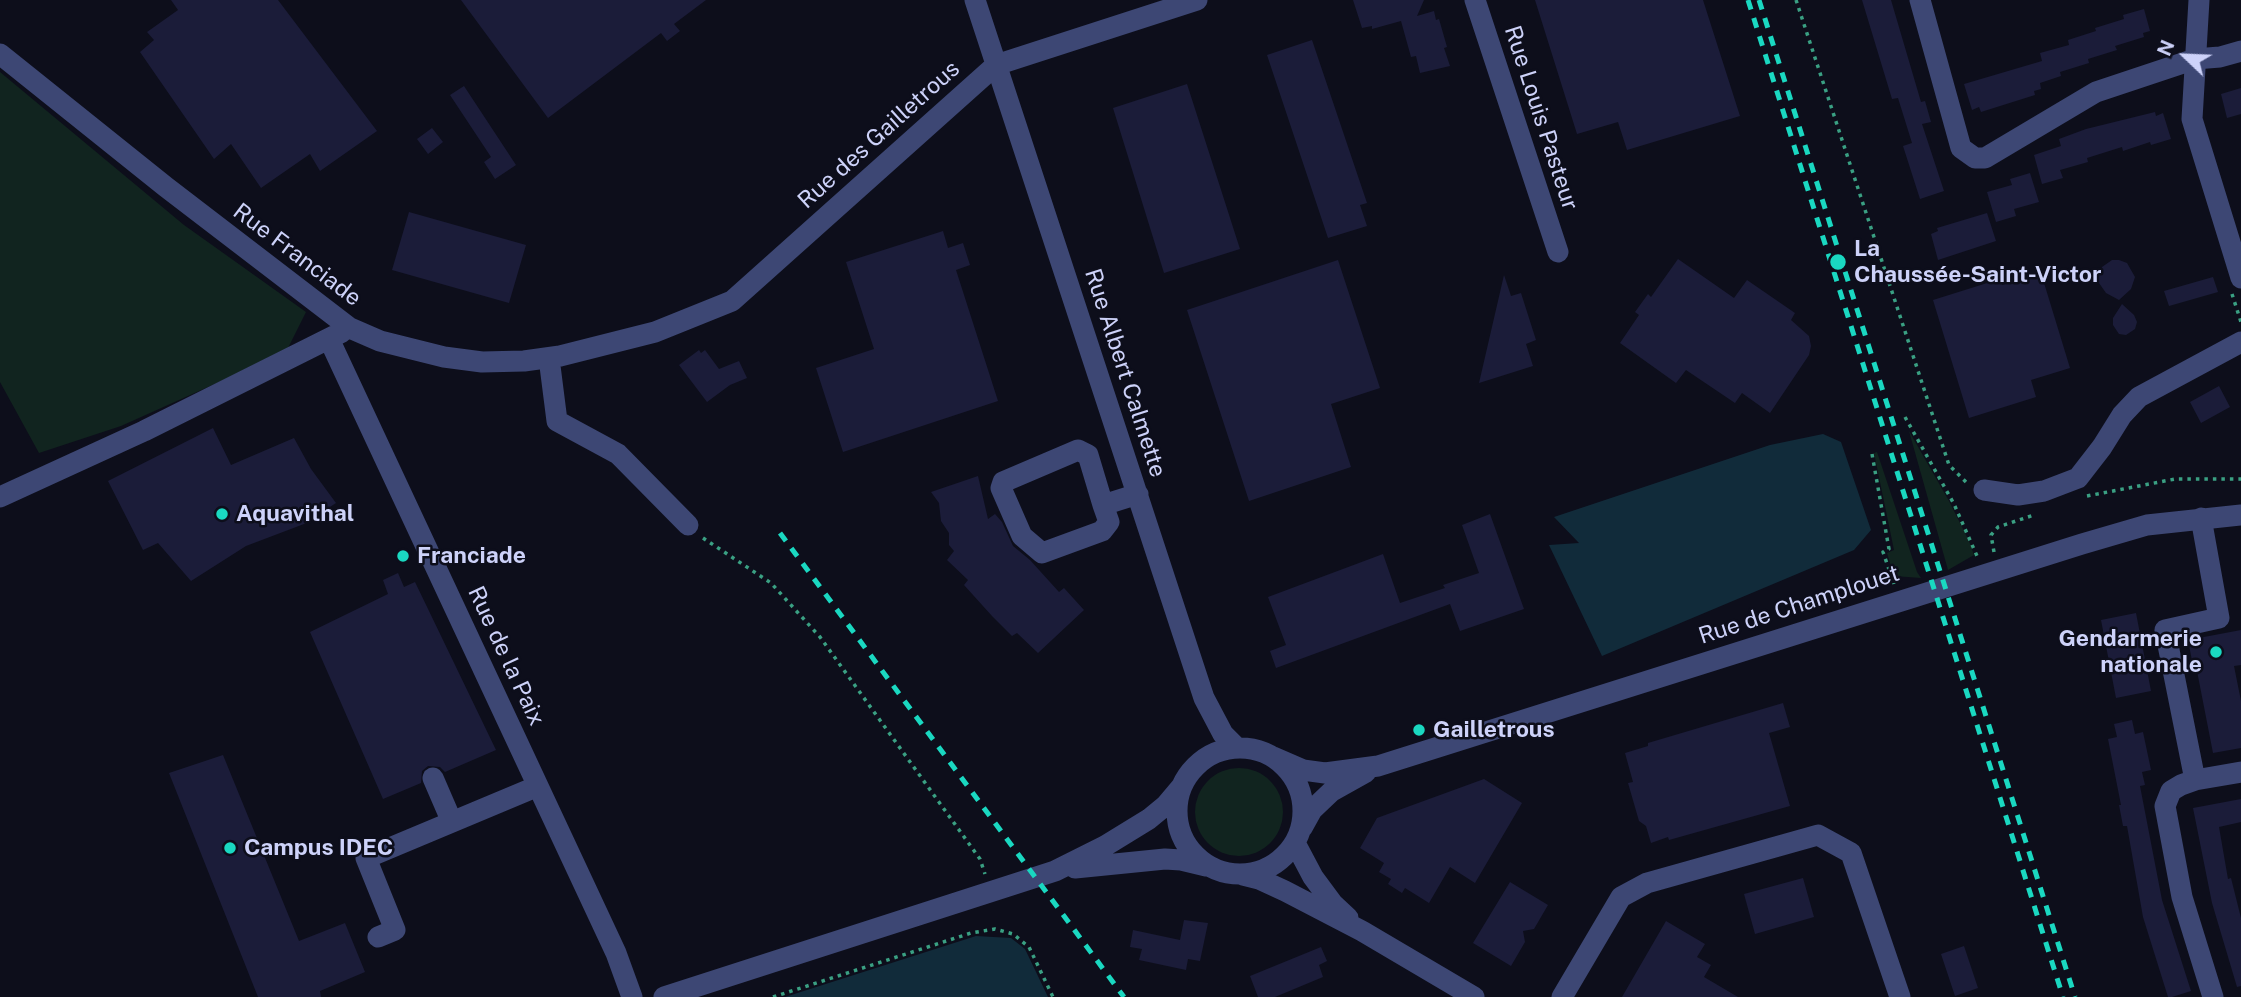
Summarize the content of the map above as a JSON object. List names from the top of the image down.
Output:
{
  "streets": {
    "street": [
      "Rue Louis Pasteur",
      "Rue des Gailletrous",
      "Rue Franciade",
      "Rue Albert Calmette",
      "Rue de Champlouet",
      "Rue de la Paix"
    ]
  },
  "crossings": [
    ["Rue des Gailletrous", "Rue Franciade"],
    ["Rue des Gailletrous", "Rue Albert Calmette"],
    ["Rue Albert Calmette", "Rue de Champlouet"]
  ],
  "places": [
    "La Chaussée-Saint-Victor",
    "Aquavithal",
    "Franciade",
    "Gendarmerie nationale",
    "Gailletrous",
    "Campus IDEC"
  ],
  "north": "top left"
}
